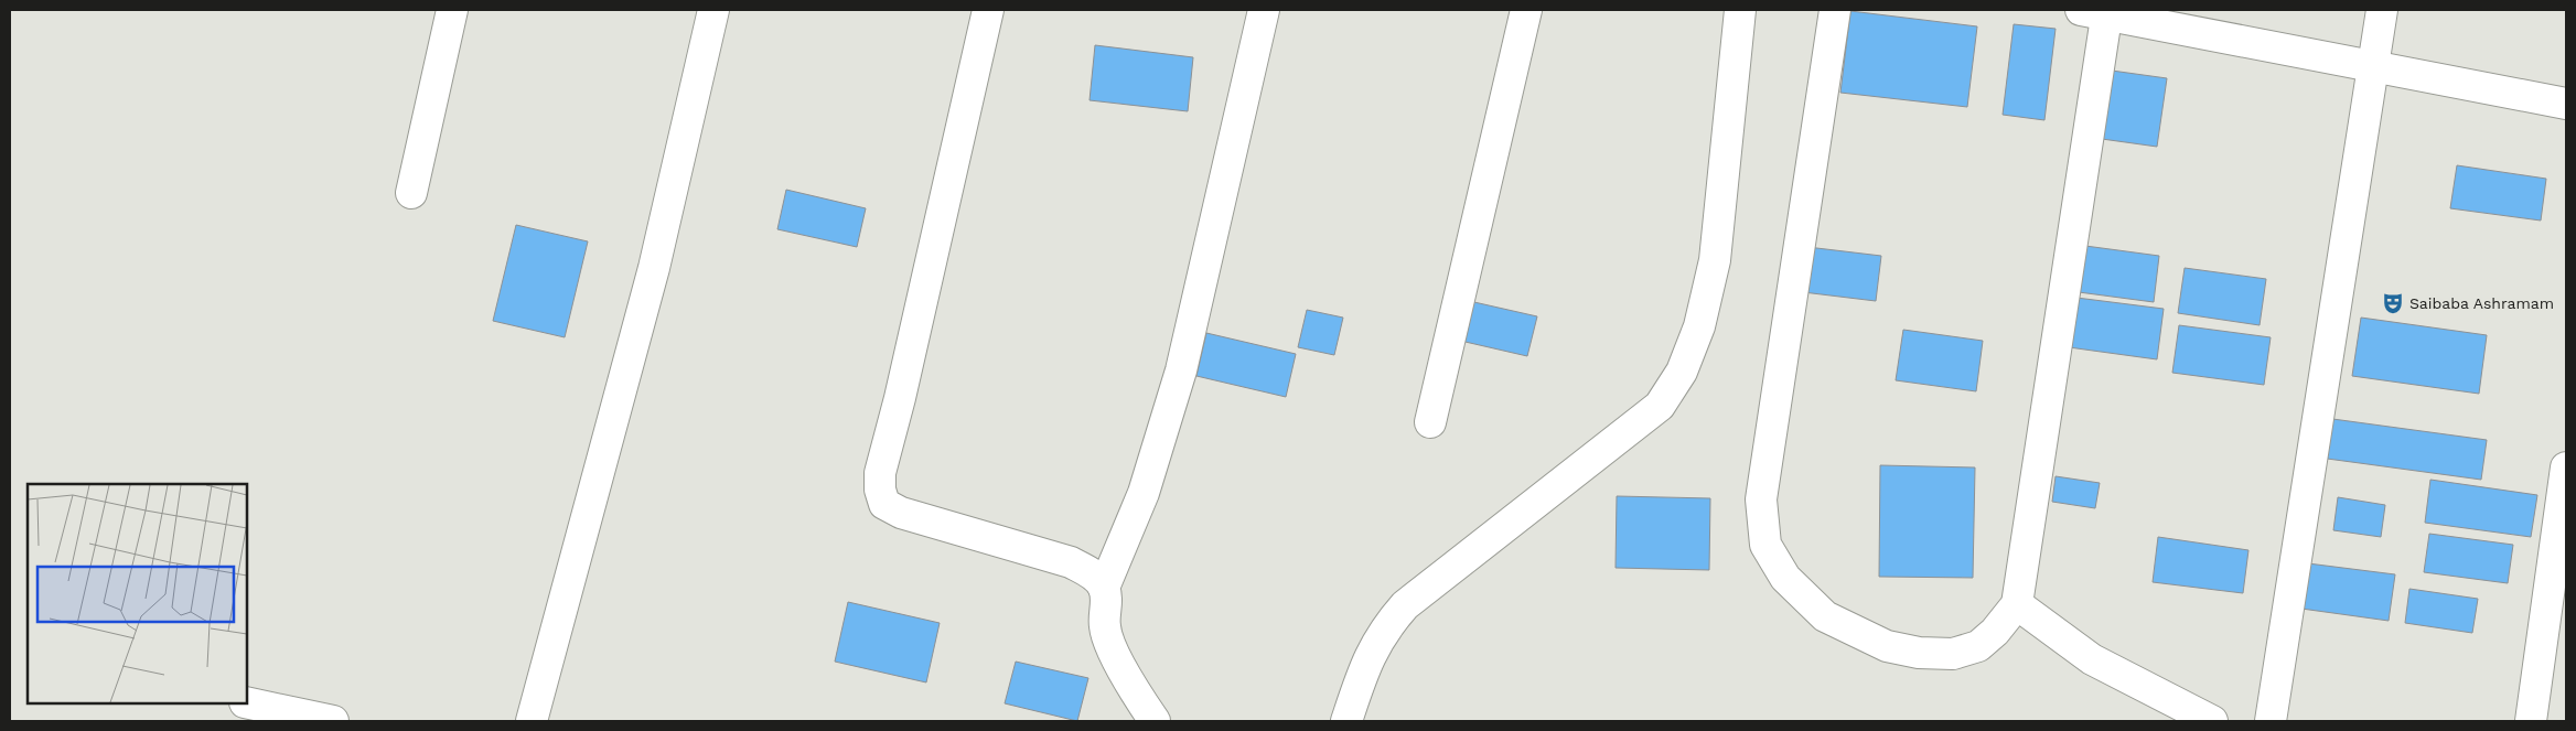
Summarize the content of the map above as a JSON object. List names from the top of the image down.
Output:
{
  "places": {
    "theatre": ["Saibaba Ashramam"]
  }
}
